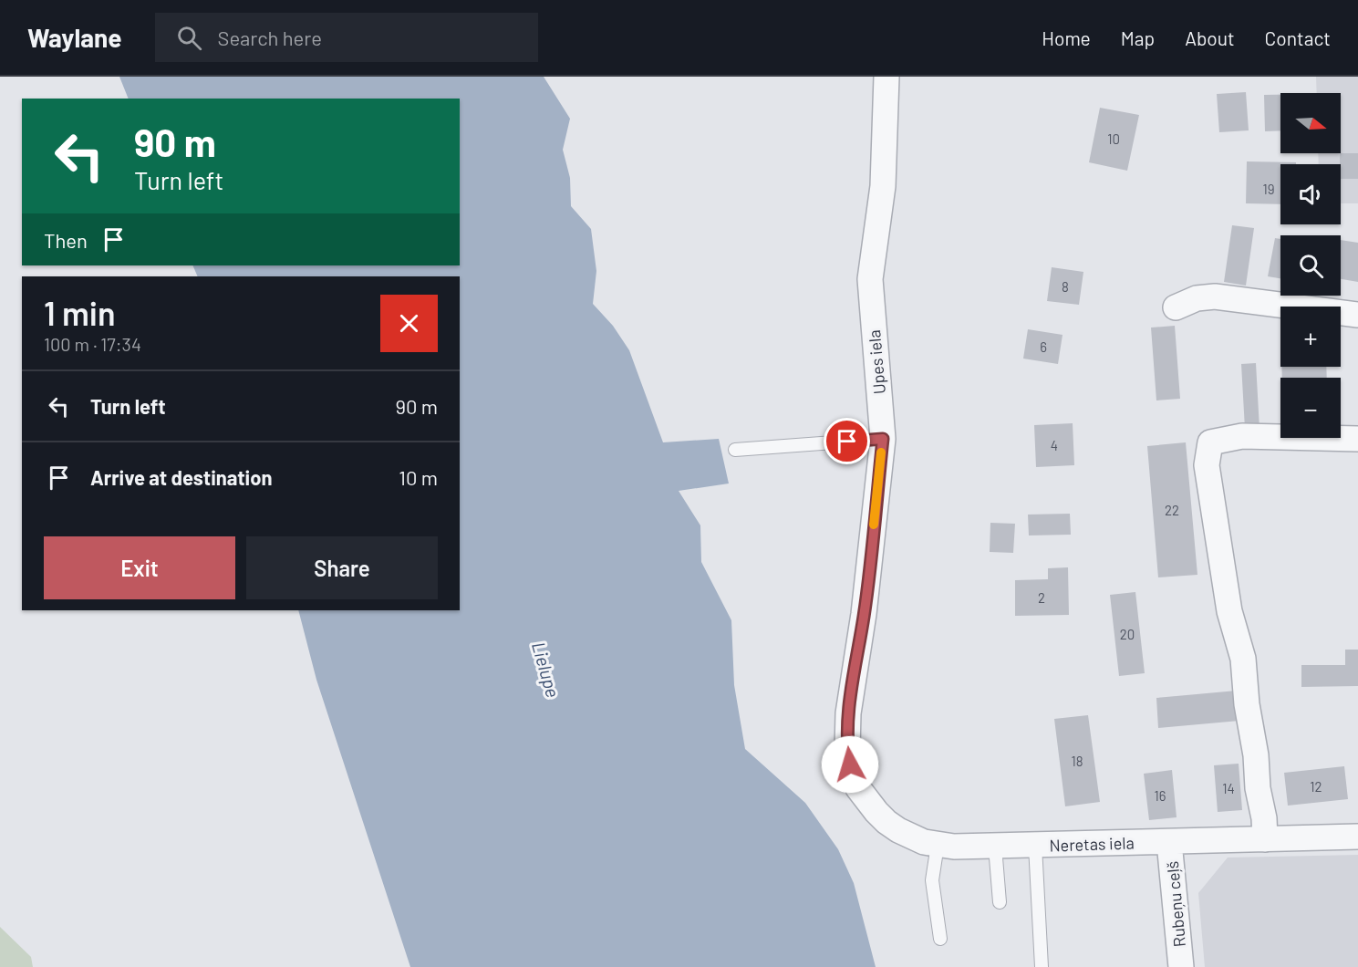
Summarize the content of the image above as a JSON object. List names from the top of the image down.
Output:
{
  "streets": {
    "street": ["Upes iela", "Neretas iela", "Rubeņu ceļš"]
  },
  "crossings": [
    ["Upes iela", "Neretas iela"],
    ["Neretas iela", "Rubeņu ceļš"]
  ],
  "water": ["Lielupe"],
  "house_numbers": [
    "10",
    "19",
    "8",
    "6",
    "4",
    "22",
    "2",
    "20",
    "18",
    "12",
    "14",
    "16"
  ],
  "north": "right",
  "page": {
    "header": "Waylane",
    "search": "Search here",
    "nav": [
      "Home",
      "Map",
      "About",
      "Contact"
    ],
    "map_buttons": ["+", "−"],
    "turn": ["90 m", "Turn left"],
    "then": "Then",
    "heading": ["1 min", "100 m · 17:34"],
    "list": [
      {
        "name": "Turn left",
        "value": "90 m"
      },
      {
        "name": "Arrive at destination",
        "value": "10 m"
      }
    ],
    "buttons": ["Exit", "Share"]
  }
}
